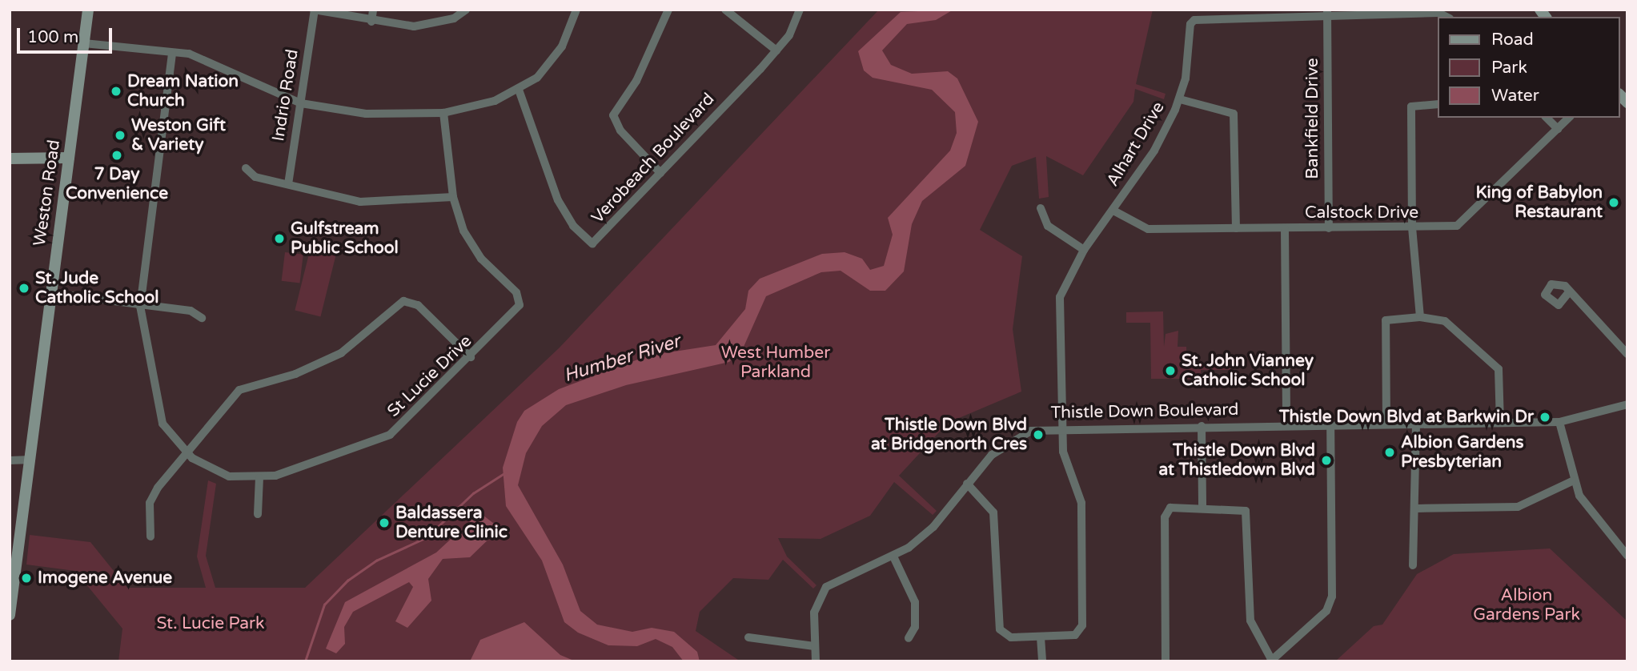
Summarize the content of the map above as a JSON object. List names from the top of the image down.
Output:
{
  "streets": {
    "main road": ["Weston Road"],
    "street": [
      "Indrio Road",
      "Bankfield Drive",
      "Alhart Drive",
      "Verobeach Boulevard",
      "Calstock Drive",
      "St Lucie Drive",
      "Thistle Down Boulevard"
    ]
  },
  "crossings": [
    ["Bankfield Drive", "Alhart Drive"],
    ["Bankfield Drive", "Calstock Drive"],
    ["Alhart Drive", "Calstock Drive"],
    ["Alhart Drive", "Thistle Down Boulevard"]
  ],
  "water": ["Humber River"],
  "parks": ["West Humber Parkland", "Albion Gardens Park", "St. Lucie Park"],
  "places": [
    "Dream Nation Church",
    "Weston Gift & Variety",
    "7 Day Convenience",
    "King of Babylon Restaurant",
    "Gulfstream Public School",
    "St. Jude Catholic School",
    "St. John Vianney Catholic School",
    "Thistle Down Blvd at Barkwin Dr",
    "Thistle Down Blvd at Bridgenorth Cres",
    "Albion Gardens Presbyterian",
    "Thistle Down Blvd at Thistledown Blvd",
    "Baldassera Denture Clinic",
    "Imogene Avenue"
  ],
  "legend": ["Road", "Park", "Water"],
  "scale_bar": "100 m"
}
